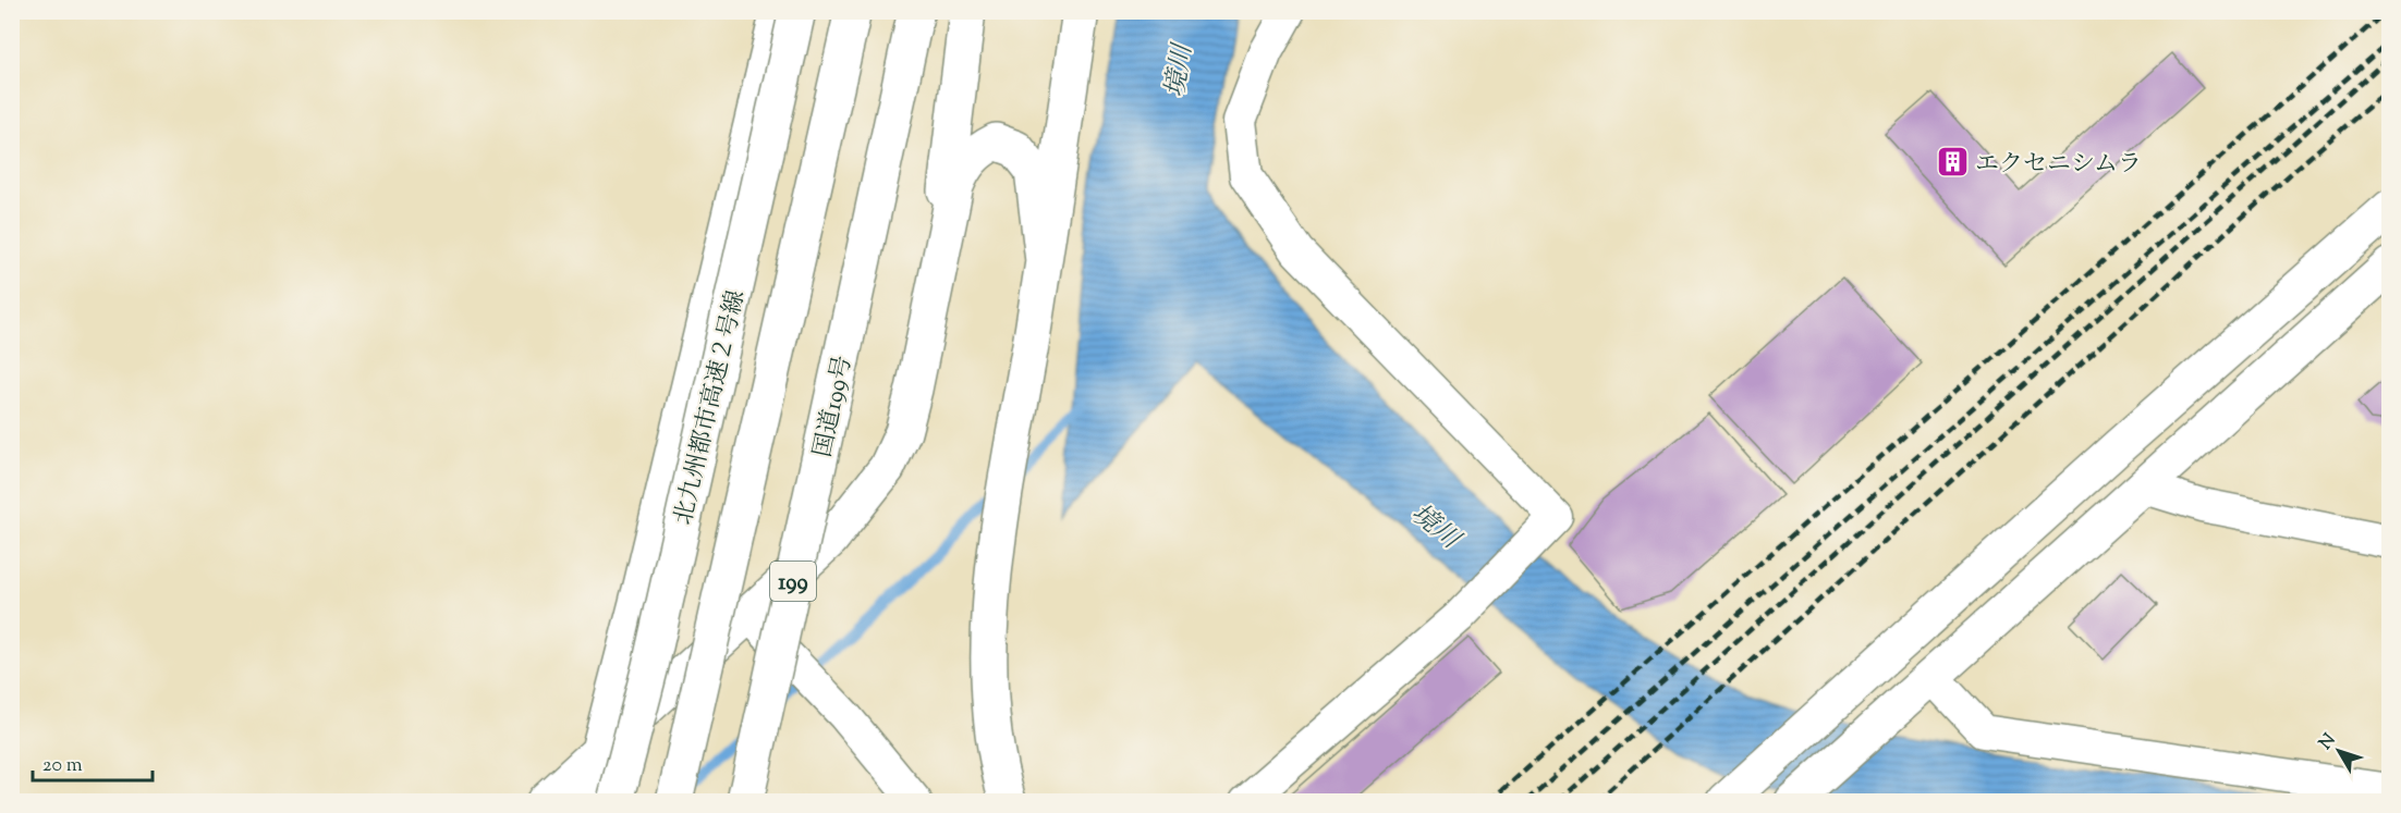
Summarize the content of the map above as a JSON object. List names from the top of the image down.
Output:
{
  "streets": {
    "main road": ["国道199号", "北九州都市高速２号線", "199"]
  },
  "water": ["境川"],
  "places": {
    "building": ["エクセニシムラ"]
  },
  "scale_bar": "20 m",
  "north": "top left"
}
